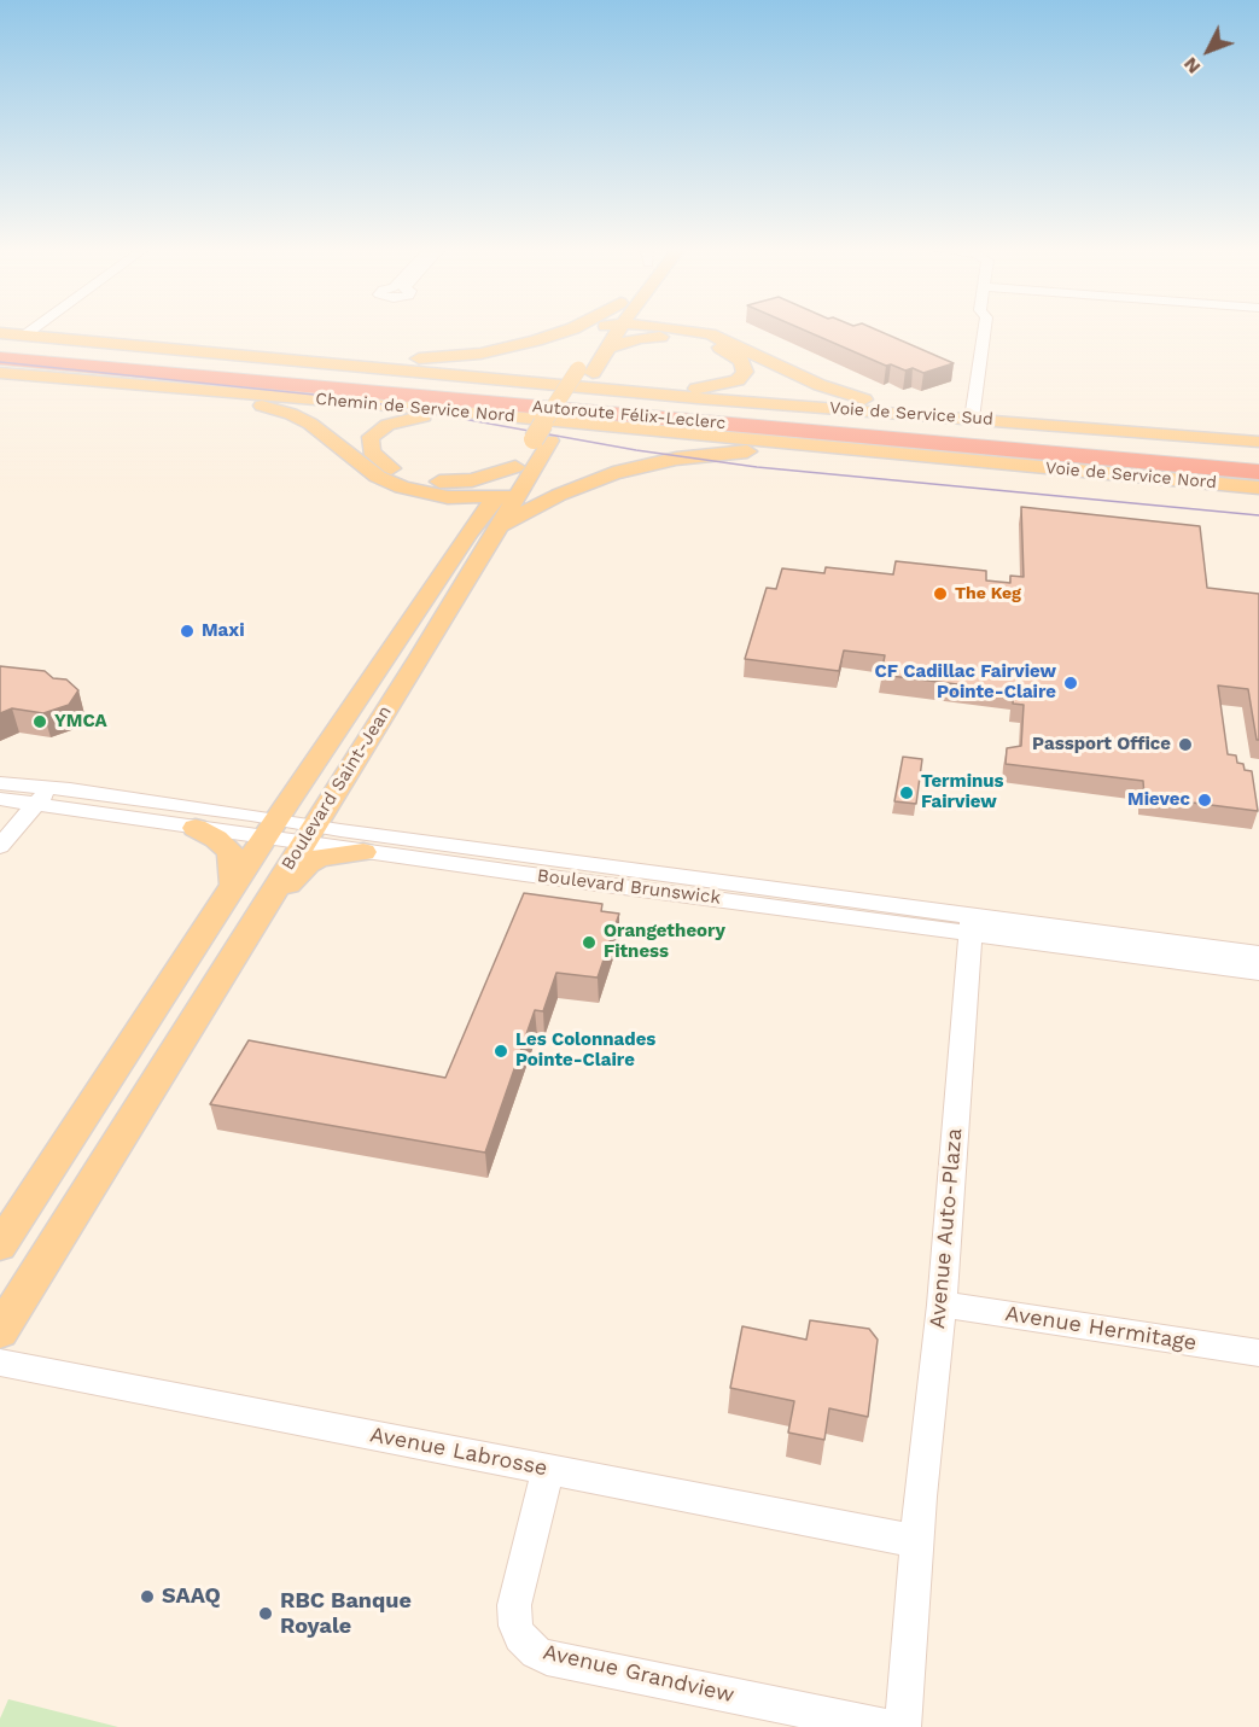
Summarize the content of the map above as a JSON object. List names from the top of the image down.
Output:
{
  "streets": {
    "highway": ["Autoroute Félix-Leclerc"],
    "main road": [
      "Chemin de Service Nord",
      "Voie de Service Sud",
      "Voie de Service Nord",
      "Boulevard Saint-Jean"
    ],
    "street": [
      "Boulevard Brunswick",
      "Avenue Auto-Plaza",
      "Avenue Hermitage",
      "Avenue Labrosse",
      "Avenue Grandview"
    ]
  },
  "crossings": [
    ["Chemin de Service Nord", "Voie de Service Nord"],
    ["Boulevard Saint-Jean", "Boulevard Brunswick"],
    ["Boulevard Brunswick", "Avenue Auto-Plaza"],
    ["Avenue Auto-Plaza", "Avenue Hermitage"],
    ["Avenue Auto-Plaza", "Avenue Labrosse"],
    ["Avenue Labrosse", "Avenue Grandview"]
  ],
  "places": [
    "The Keg",
    "Maxi",
    "CF Cadillac Fairview Pointe-Claire",
    "YMCA",
    "Passport Office",
    "Terminus Fairview",
    "Mievec",
    "Orangetheory Fitness",
    "Les Colonnades Pointe-Claire",
    "SAAQ",
    "RBC Banque Royale"
  ],
  "north": "bottom left"
}
